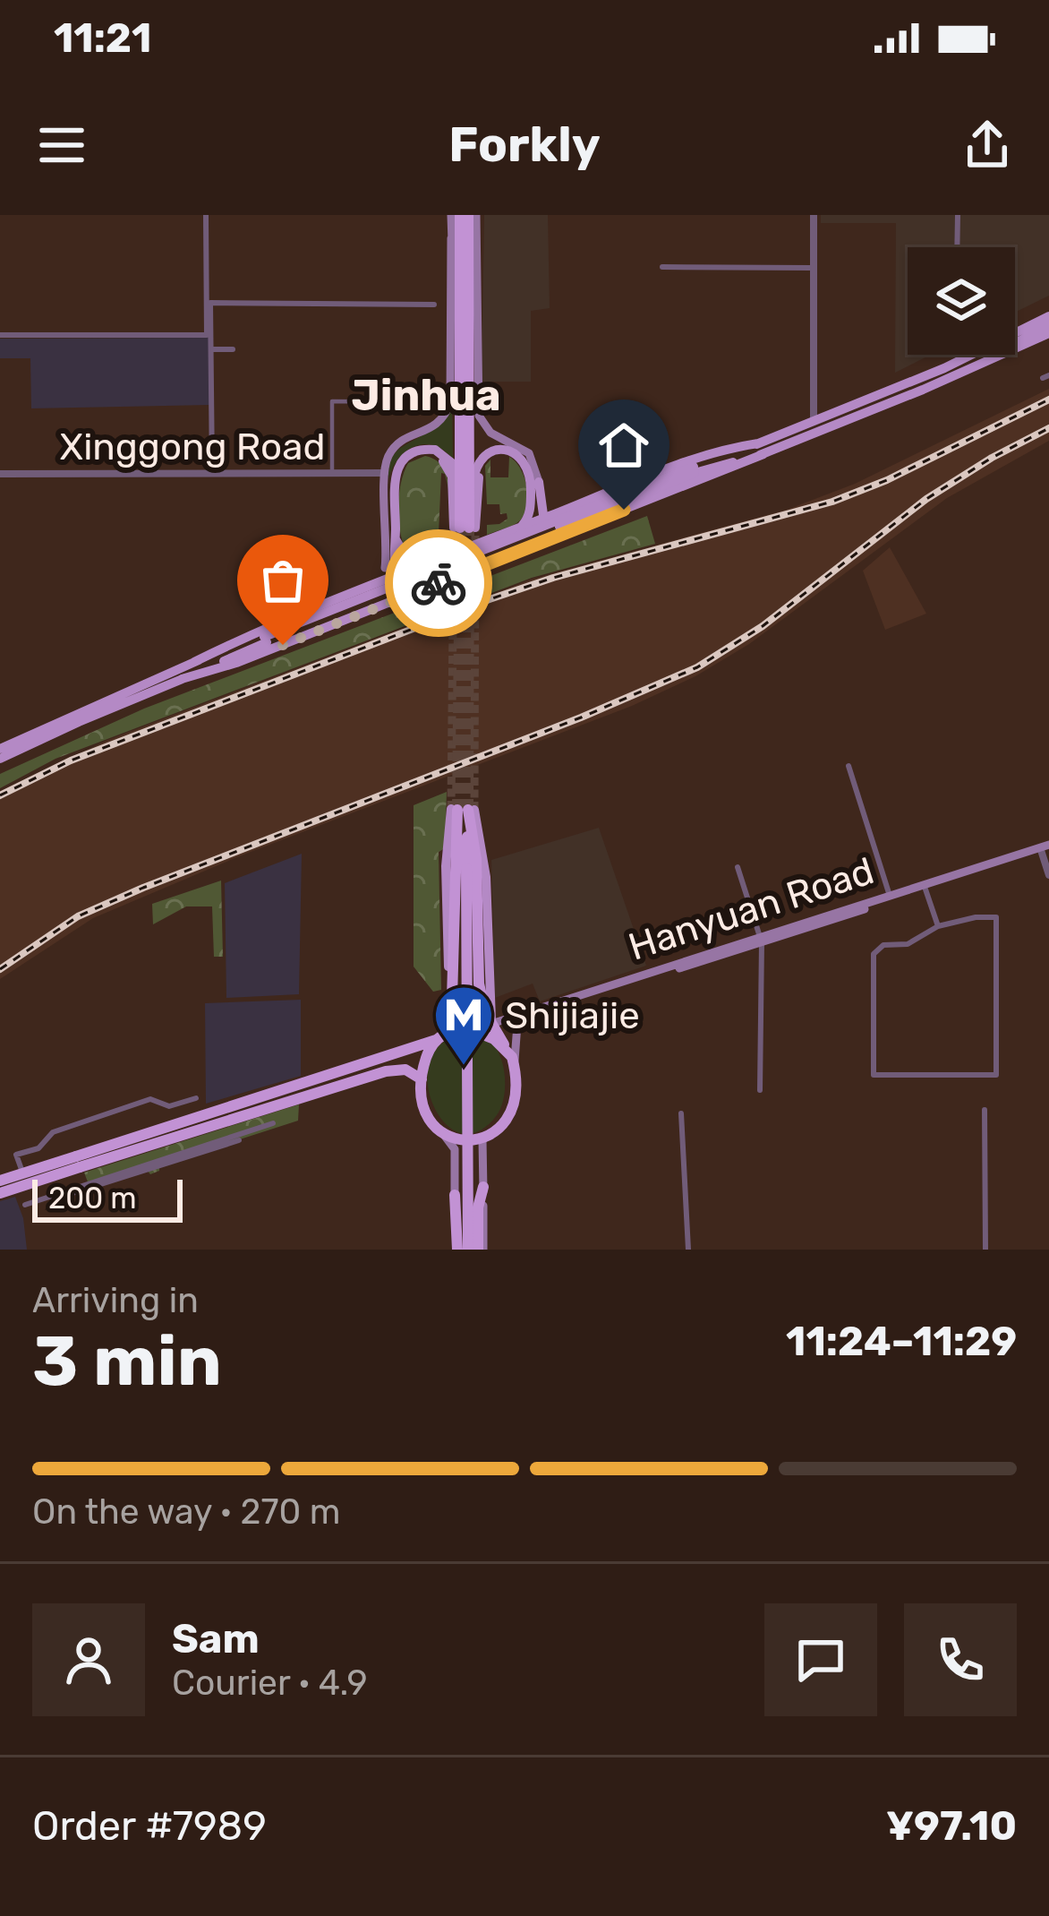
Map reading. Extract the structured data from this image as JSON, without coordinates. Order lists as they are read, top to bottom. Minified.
{"streets":{"main road":["Hanyuan Road"],"street":["Xinggong Road"]},"districts":["Jinhua"],"places":{"metro station":["Shijiajie"]},"scale_bar":"200 m","page":{"status":"11:21","header":"Forkly","scale":"200 m","heading":["3 min","Arriving in","11:24–11:29"],"panel":["Sam","Courier · 4.9","Order #7989","¥97.10"],"bar":"On the way · 270 m"}}
